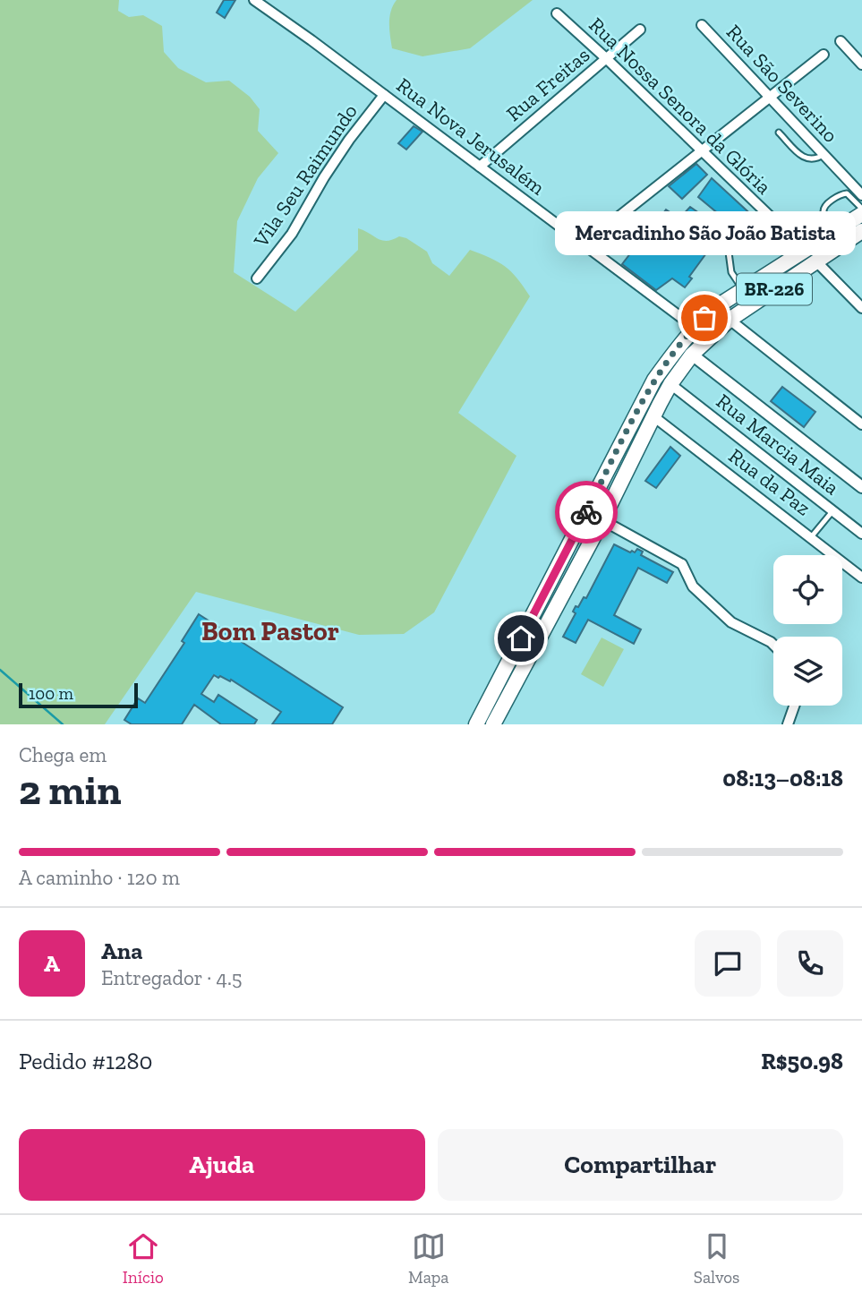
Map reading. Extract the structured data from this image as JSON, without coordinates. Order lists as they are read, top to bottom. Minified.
{"streets":{"main road":["BR-226"],"street":["Rua São Severino","Rua Freitas","Rua Nossa Senora da Glória","Rua Nova Jerusalém","Vila Seu Raimundo","Rua Marcia Maia","Rua da Paz"]},"crossings":[["Rua Freitas","Rua Nossa Senora da Glória"],["Rua Freitas","Rua Nova Jerusalém"],["Rua Nossa Senora da Glória","BR-226"],["Rua Nova Jerusalém","Vila Seu Raimundo"],["Rua Nova Jerusalém","BR-226"],["BR-226","Rua Marcia Maia"],["BR-226","Rua da Paz"]],"districts":["Bom Pastor"],"places":["Mercadinho São João Batista"],"scale_bar":"100 m","page":{"bubble":"Mercadinho São João Batista","scale":"100 m","heading":["2 min","Chega em","08:13–08:18"],"panel":["Ana","Entregador · 4.5","Pedido #1280","R$50.98"],"bar":"A caminho · 120 m","round":"A","buttons":["Ajuda","Compartilhar"],"tabs":["Início","Mapa","Salvos"]}}
